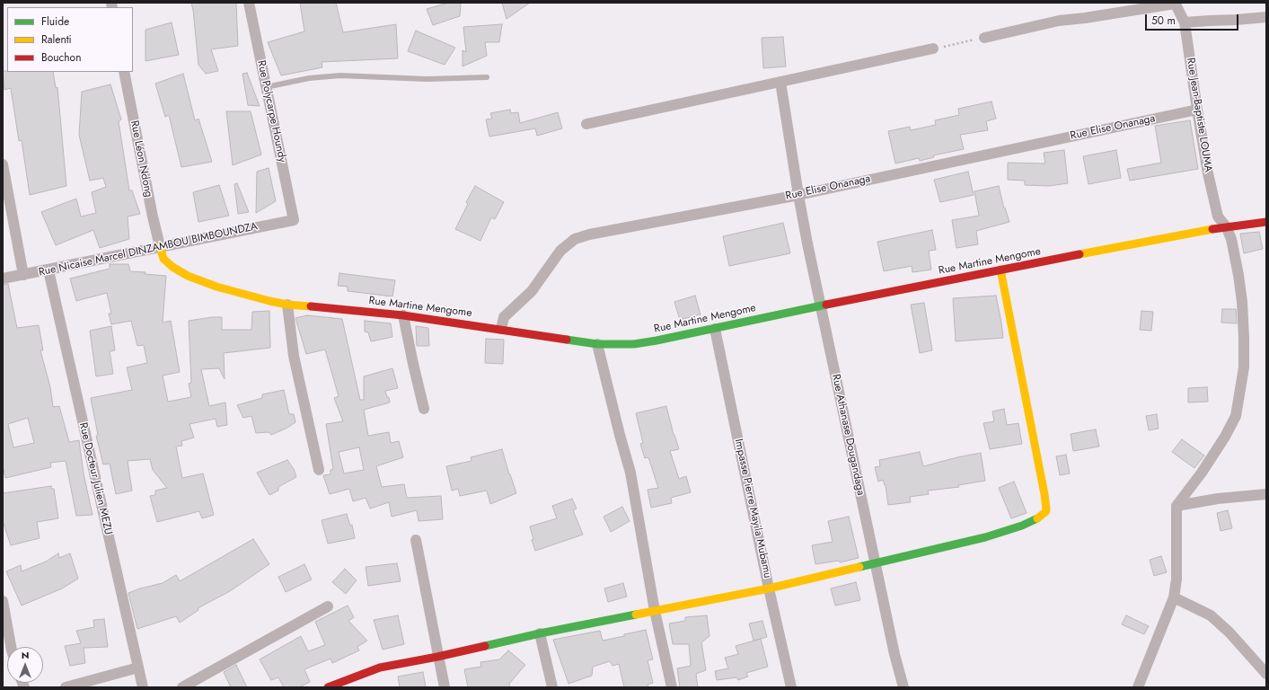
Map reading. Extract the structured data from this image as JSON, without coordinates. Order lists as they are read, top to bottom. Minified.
{"streets":{"street":["Rue Polycarpe Houndy","Rue Jean-Baptiste LOUMA","Rue Elise Onanaga","Rue Léon Ndong","Rue Nicaise Marcel DINZAMBOU BIMBOUNDZA","Rue Martine Mengome","Rue Athanase Dougandaga","Rue Docteur Julien MEZU","Impasse Pierre Mayila Mubamu"]},"crossings":[["Rue Polycarpe Houndy","Rue Nicaise Marcel DINZAMBOU BIMBOUNDZA"],["Rue Jean-Baptiste LOUMA","Rue Elise Onanaga"],["Rue Jean-Baptiste LOUMA","Rue Martine Mengome"],["Rue Elise Onanaga","Rue Martine Mengome"],["Rue Elise Onanaga","Rue Athanase Dougandaga"],["Rue Léon Ndong","Rue Nicaise Marcel DINZAMBOU BIMBOUNDZA"],["Rue Léon Ndong","Rue Martine Mengome"],["Rue Nicaise Marcel DINZAMBOU BIMBOUNDZA","Rue Martine Mengome"],["Rue Nicaise Marcel DINZAMBOU BIMBOUNDZA","Rue Docteur Julien MEZU"],["Rue Martine Mengome","Rue Athanase Dougandaga"],["Rue Martine Mengome","Impasse Pierre Mayila Mubamu"]],"legend":["Fluide","Ralenti","Bouchon"],"scale_bar":"50 m","north":"top"}
